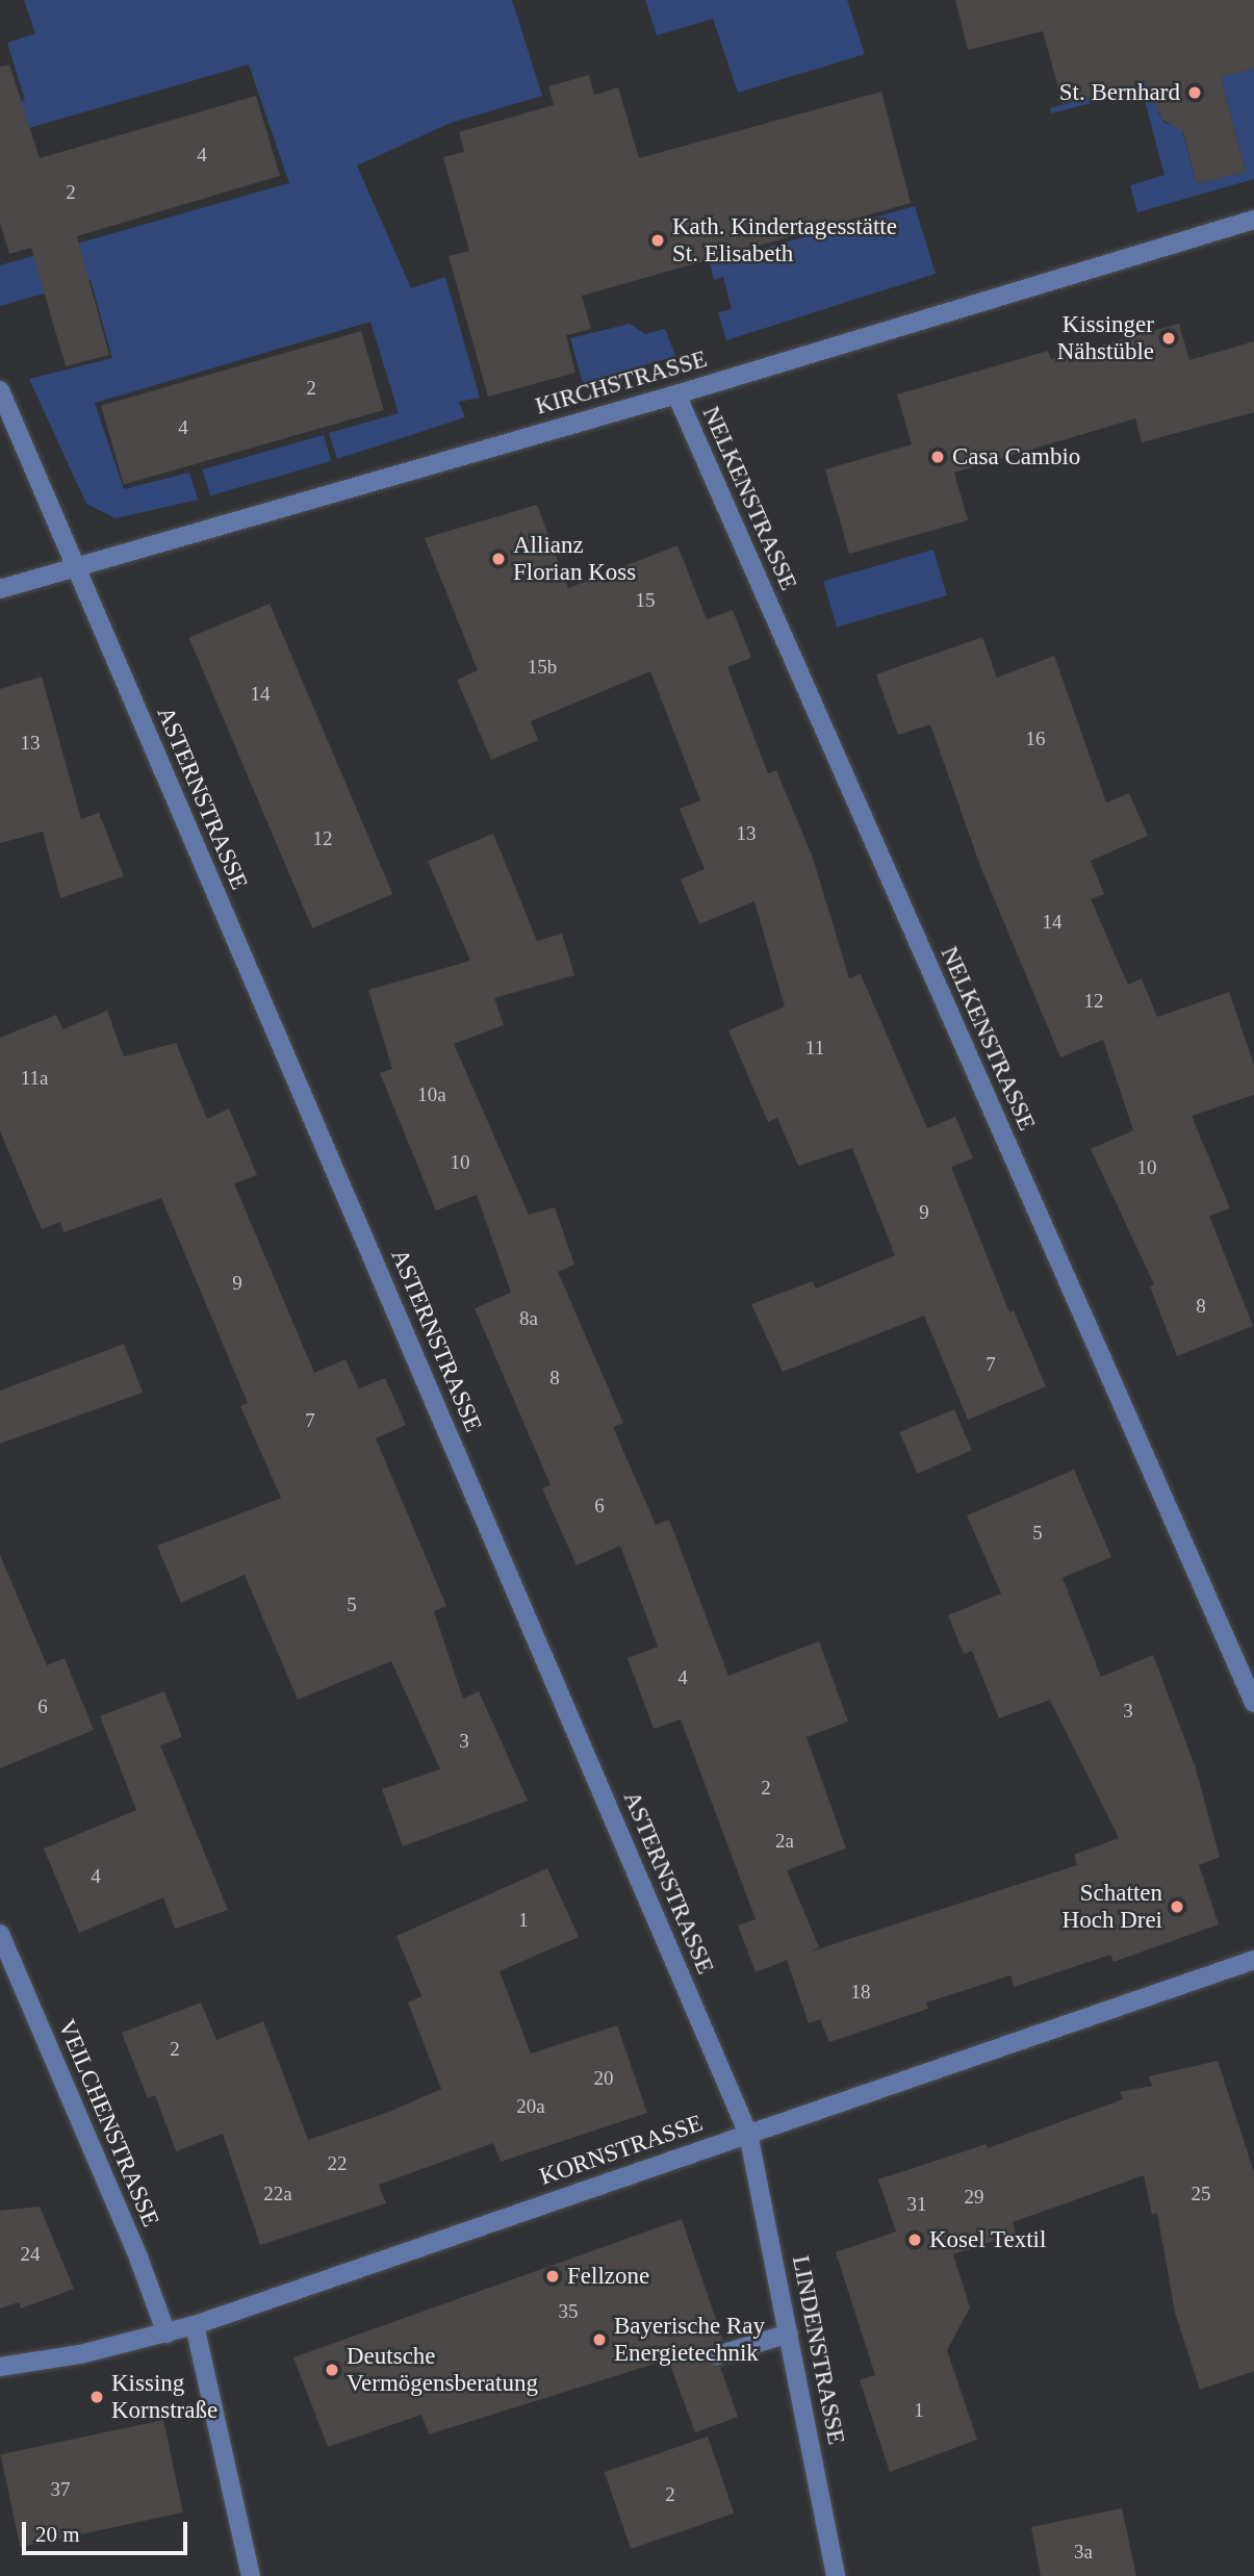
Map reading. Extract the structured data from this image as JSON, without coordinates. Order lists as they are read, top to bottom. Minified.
{"streets":{"street":["KIRCHSTRASSE","NELKENSTRASSE","ASTERNSTRASSE","VEILCHENSTRASSE","KORNSTRASSE","LINDENSTRASSE"]},"crossings":[["KIRCHSTRASSE","NELKENSTRASSE"],["KIRCHSTRASSE","ASTERNSTRASSE"],["ASTERNSTRASSE","KORNSTRASSE"],["ASTERNSTRASSE","LINDENSTRASSE"],["VEILCHENSTRASSE","KORNSTRASSE"],["KORNSTRASSE","LINDENSTRASSE"]],"places":["St. Bernhard","Kath. Kindertagesstätte St. Elisabeth","Kissinger Nähstüble","Casa Cambio","Allianz Florian Koss","Schatten Hoch Drei","Kosel Textil","Fellzone","Bayerische Ray Energietechnik","Deutsche Vermögensberatung","Kissing Kornstraße"],"house_numbers":["4","2","2","4","15","15b","14","16","13","13","12","14","12","11","11a","10a","10","10","9","9","8","8a","7","8","7","6","5","5","4","6","3","3","2","2a","4","1","18","2","20","20a","22","22a","25","29","31","24","35","1","37","2","3a"],"scale_bar":"20 m"}
